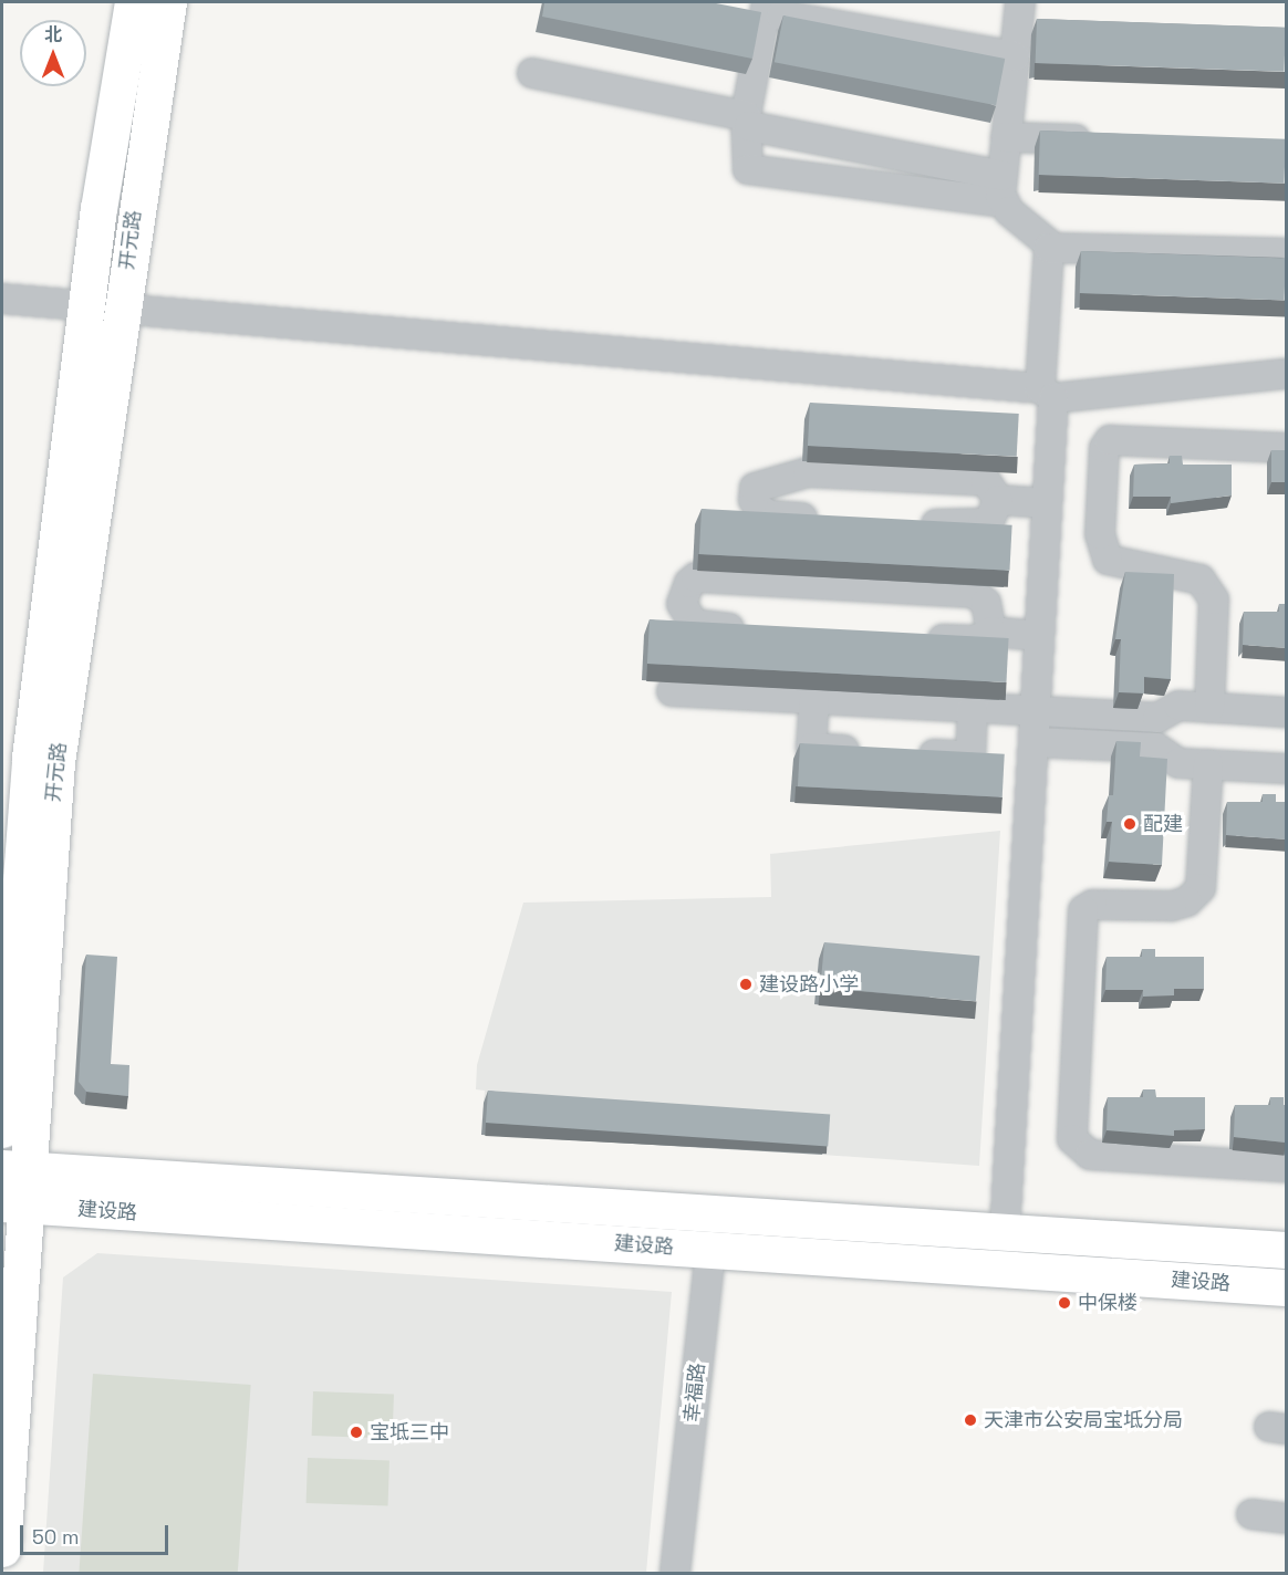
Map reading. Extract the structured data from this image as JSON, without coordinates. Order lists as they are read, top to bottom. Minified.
{"streets":{"main road":["开元路","建设路"],"street":["幸福路"]},"crossings":[["开元路","建设路"],["建设路","幸福路"]],"places":["配建","建设路小学","中保楼","天津市公安局宝坻分局","宝坻三中"],"scale_bar":"50 m","north":"top"}
